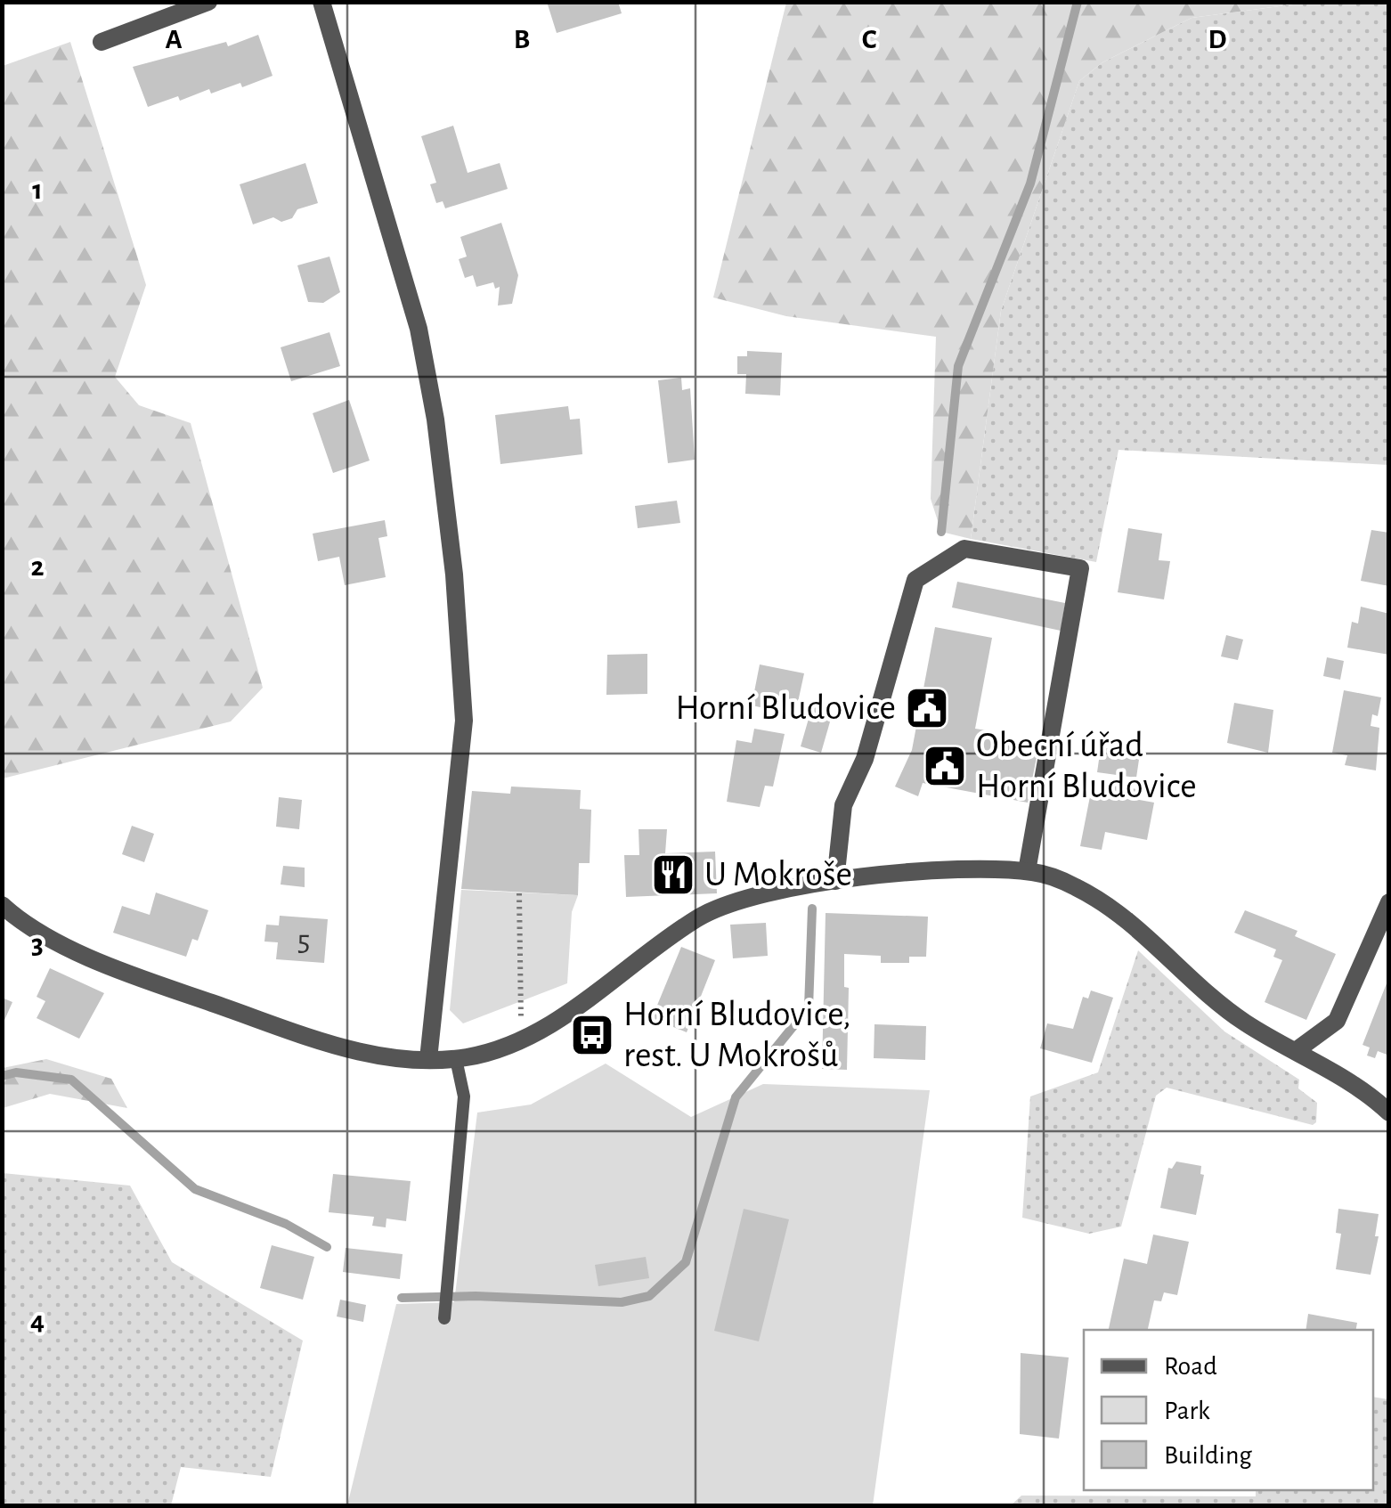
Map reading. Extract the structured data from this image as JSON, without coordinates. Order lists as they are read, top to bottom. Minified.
{"places":{"public building":["Horní Bludovice","Obecní úřad Horní Bludovice"],"restaurant":["U Mokroše"],"bus stop":["Horní Bludovice, rest. U Mokrošů"]},"house_numbers":["5"],"legend":["Road","Park","Building"],"grid":{"columns":["A","B","C","D"],"rows":["1","2","3","4"]}}
